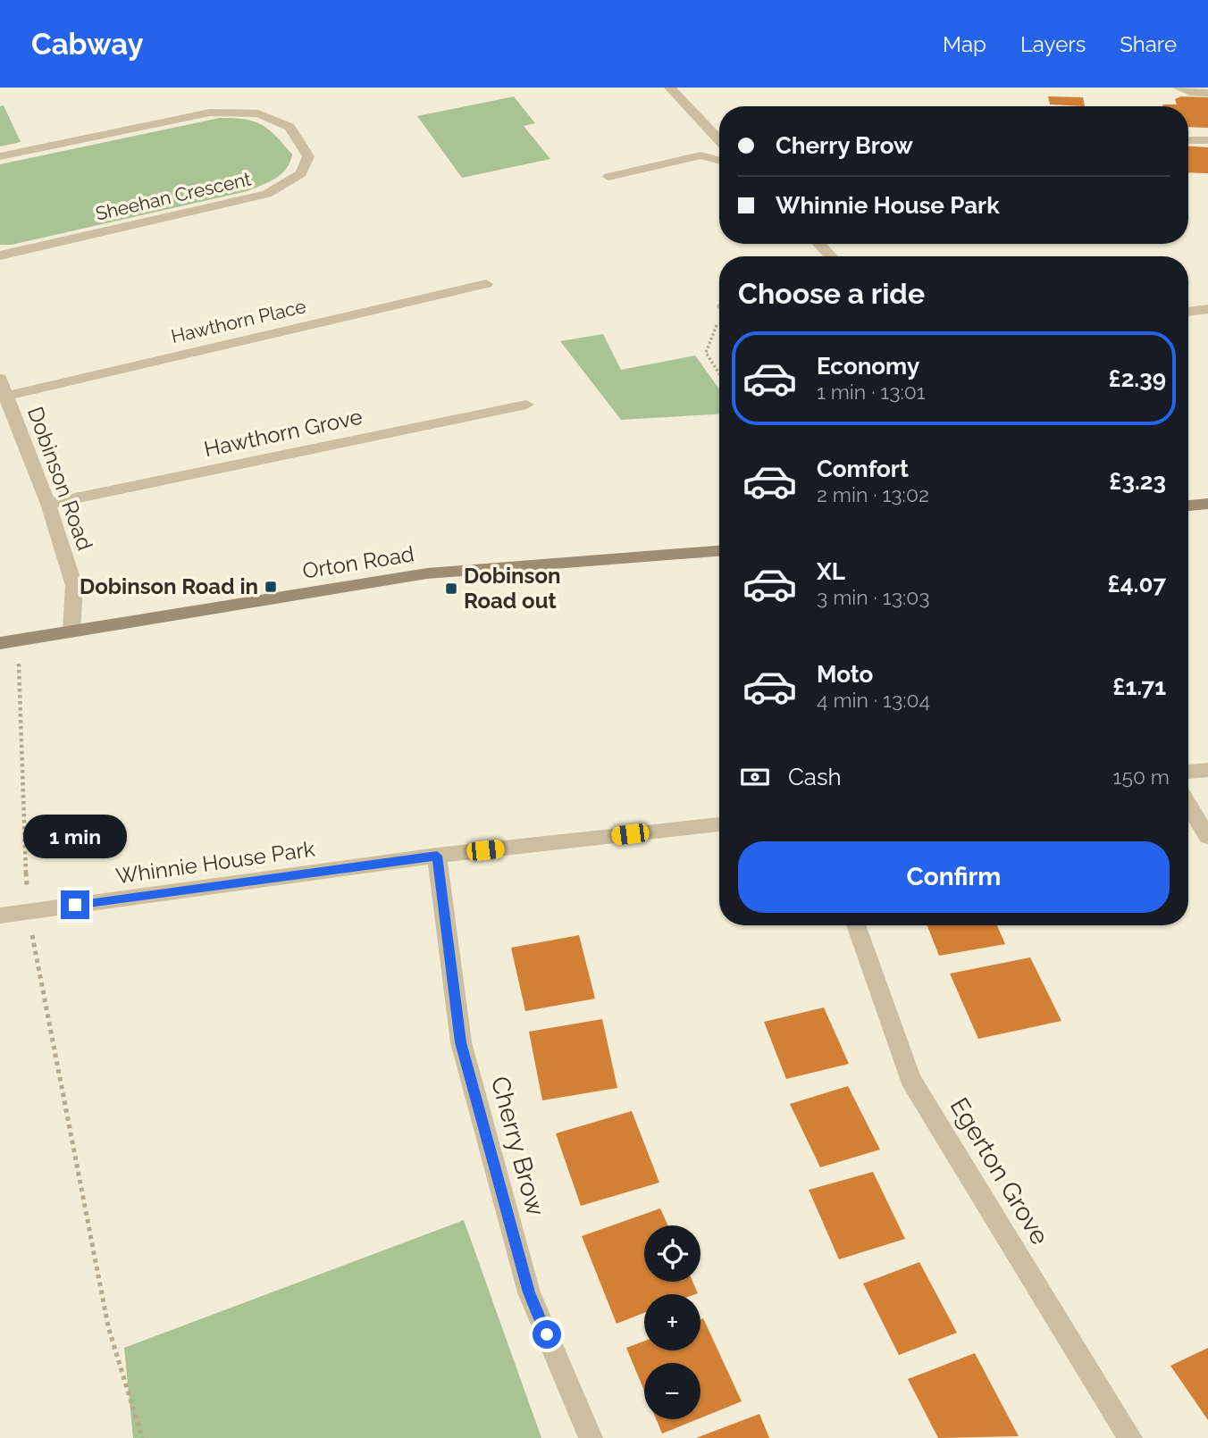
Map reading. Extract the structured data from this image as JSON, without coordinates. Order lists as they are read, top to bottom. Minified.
{"streets":{"street":["Sheehan Crescent","Hawthorn Place","Hawthorn Grove","Dobinson Road","Orton Road","Whinnie House Park","Cherry Brow","Egerton Grove"]},"crossings":[["Hawthorn Place","Dobinson Road"],["Hawthorn Grove","Dobinson Road"],["Dobinson Road","Orton Road"],["Whinnie House Park","Cherry Brow"]],"places":{"transit":["Dobinson Road in","Dobinson Road out"]},"page":{"header":"Cabway","nav":["Map","Layers","Share"],"banner":["Cherry Brow","Whinnie House Park"],"heading":"Choose a ride","list":[{"name":"Economy","note":"1 min · 13:01","value":"£2.39"},{"name":"Comfort","note":"2 min · 13:02","value":"£3.23"},{"name":"XL","note":"3 min · 13:03","value":"£4.07"},{"name":"Moto","note":"4 min · 13:04","value":"£1.71"}],"pay":["Cash","150 m"],"bubble":"1 min","buttons":"Confirm","map_buttons":["+","−"]}}
